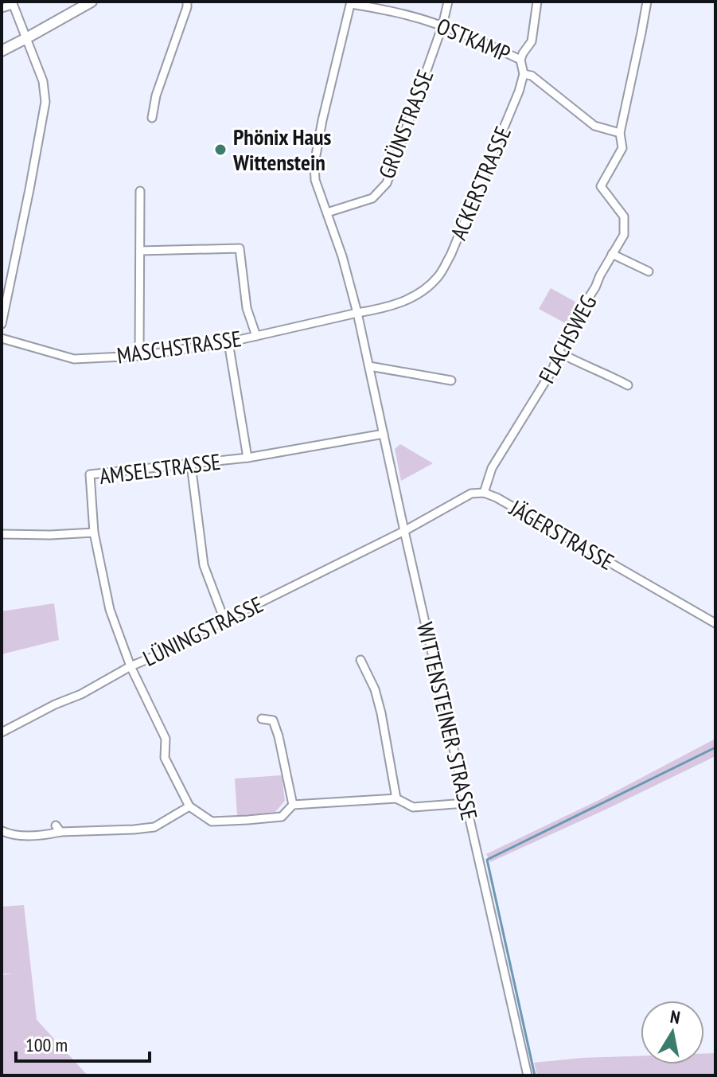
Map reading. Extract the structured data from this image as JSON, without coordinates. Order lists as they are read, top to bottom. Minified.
{"streets":{"street":["OSTKAMP","GRÜNSTRASSE","ACKERSTRASSE","FLACHSWEG","MASCHSTRASSE","AMSELSTRASSE","JÄGERSTRASSE","LÜNINGSTRASSE","WITTENSTEINER STRASSE"]},"crossings":[["OSTKAMP","GRÜNSTRASSE"],["OSTKAMP","ACKERSTRASSE"],["OSTKAMP","FLACHSWEG"],["OSTKAMP","WITTENSTEINER STRASSE"],["GRÜNSTRASSE","WITTENSTEINER STRASSE"],["ACKERSTRASSE","MASCHSTRASSE"],["ACKERSTRASSE","WITTENSTEINER STRASSE"],["FLACHSWEG","JÄGERSTRASSE"],["MASCHSTRASSE","WITTENSTEINER STRASSE"],["AMSELSTRASSE","LÜNINGSTRASSE"],["AMSELSTRASSE","WITTENSTEINER STRASSE"],["JÄGERSTRASSE","LÜNINGSTRASSE"],["JÄGERSTRASSE","WITTENSTEINER STRASSE"],["LÜNINGSTRASSE","WITTENSTEINER STRASSE"]],"places":["Phönix Haus Wittenstein"],"scale_bar":"100 m","north":"top"}
